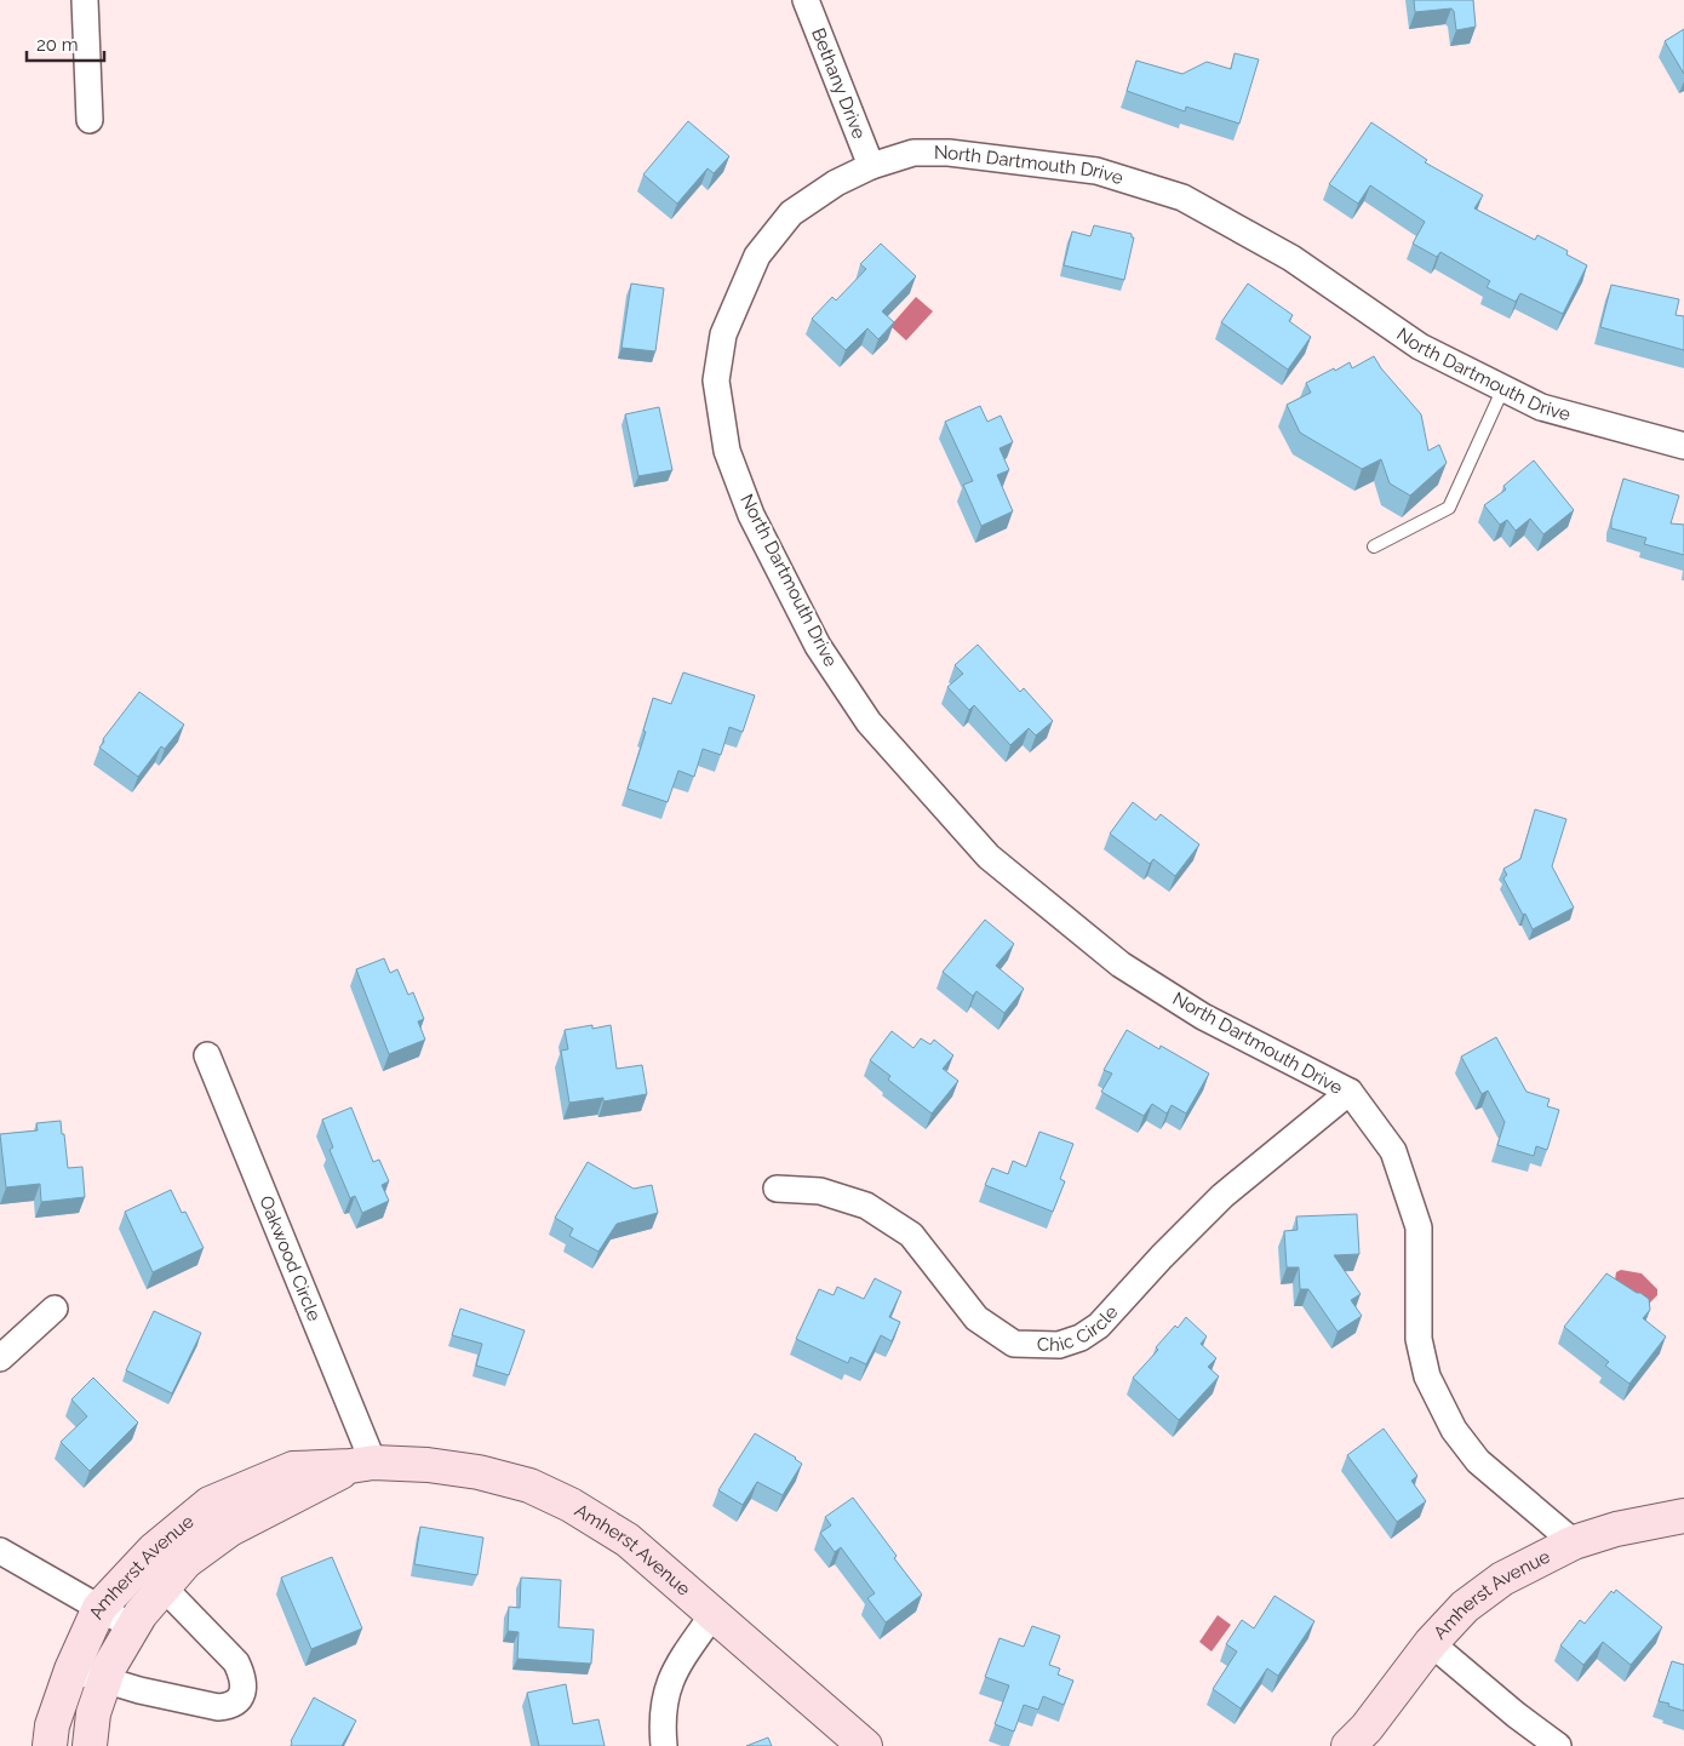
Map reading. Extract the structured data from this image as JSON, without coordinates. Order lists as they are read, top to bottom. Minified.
{"streets":{"street":["Bethany Drive","North Dartmouth Drive","Oakwood Circle","Chic Circle","Amherst Avenue"]},"crossings":[["Bethany Drive","North Dartmouth Drive"],["North Dartmouth Drive","Chic Circle"],["North Dartmouth Drive","Amherst Avenue"],["Oakwood Circle","Amherst Avenue"]],"scale_bar":"20 m"}
